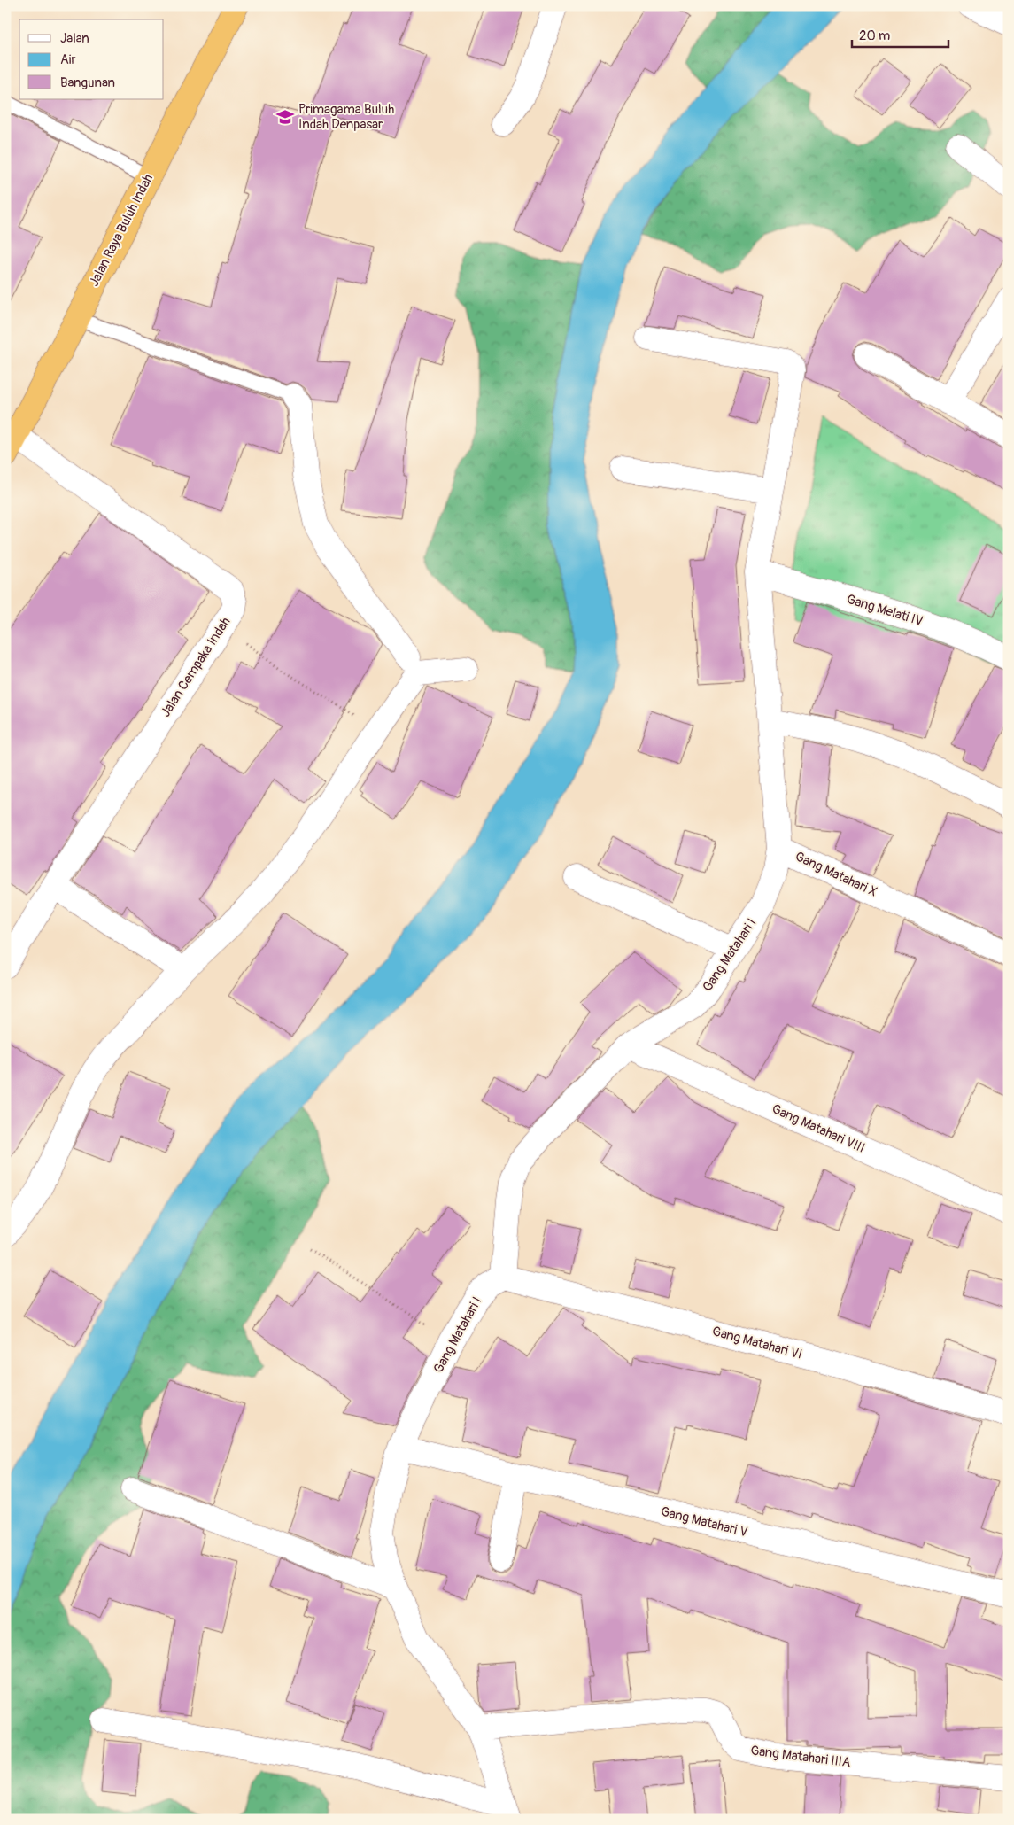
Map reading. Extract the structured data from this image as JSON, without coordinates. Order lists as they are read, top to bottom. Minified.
{"streets":{"highway":["Jalan Raya Buluh Indah"],"street":["Gang Melati IV","Jalan Cempaka Indah","Gang Matahari X","Gang Matahari I","Gang Matahari VIII","Gang Matahari VI","Gang Matahari V","Gang Matahari IIIA"]},"crossings":[["Jalan Raya Buluh Indah","Jalan Cempaka Indah"],["Gang Melati IV","Gang Matahari X"],["Gang Matahari X","Gang Matahari I"],["Gang Matahari I","Gang Matahari VIII"],["Gang Matahari I","Gang Matahari VI"],["Gang Matahari I","Gang Matahari V"],["Gang Matahari I","Gang Matahari IIIA"]],"places":{"school or university":["Primagama Buluh Indah Denpasar"]},"legend":["Jalan","Air","Bangunan"],"scale_bar":"20 m"}
